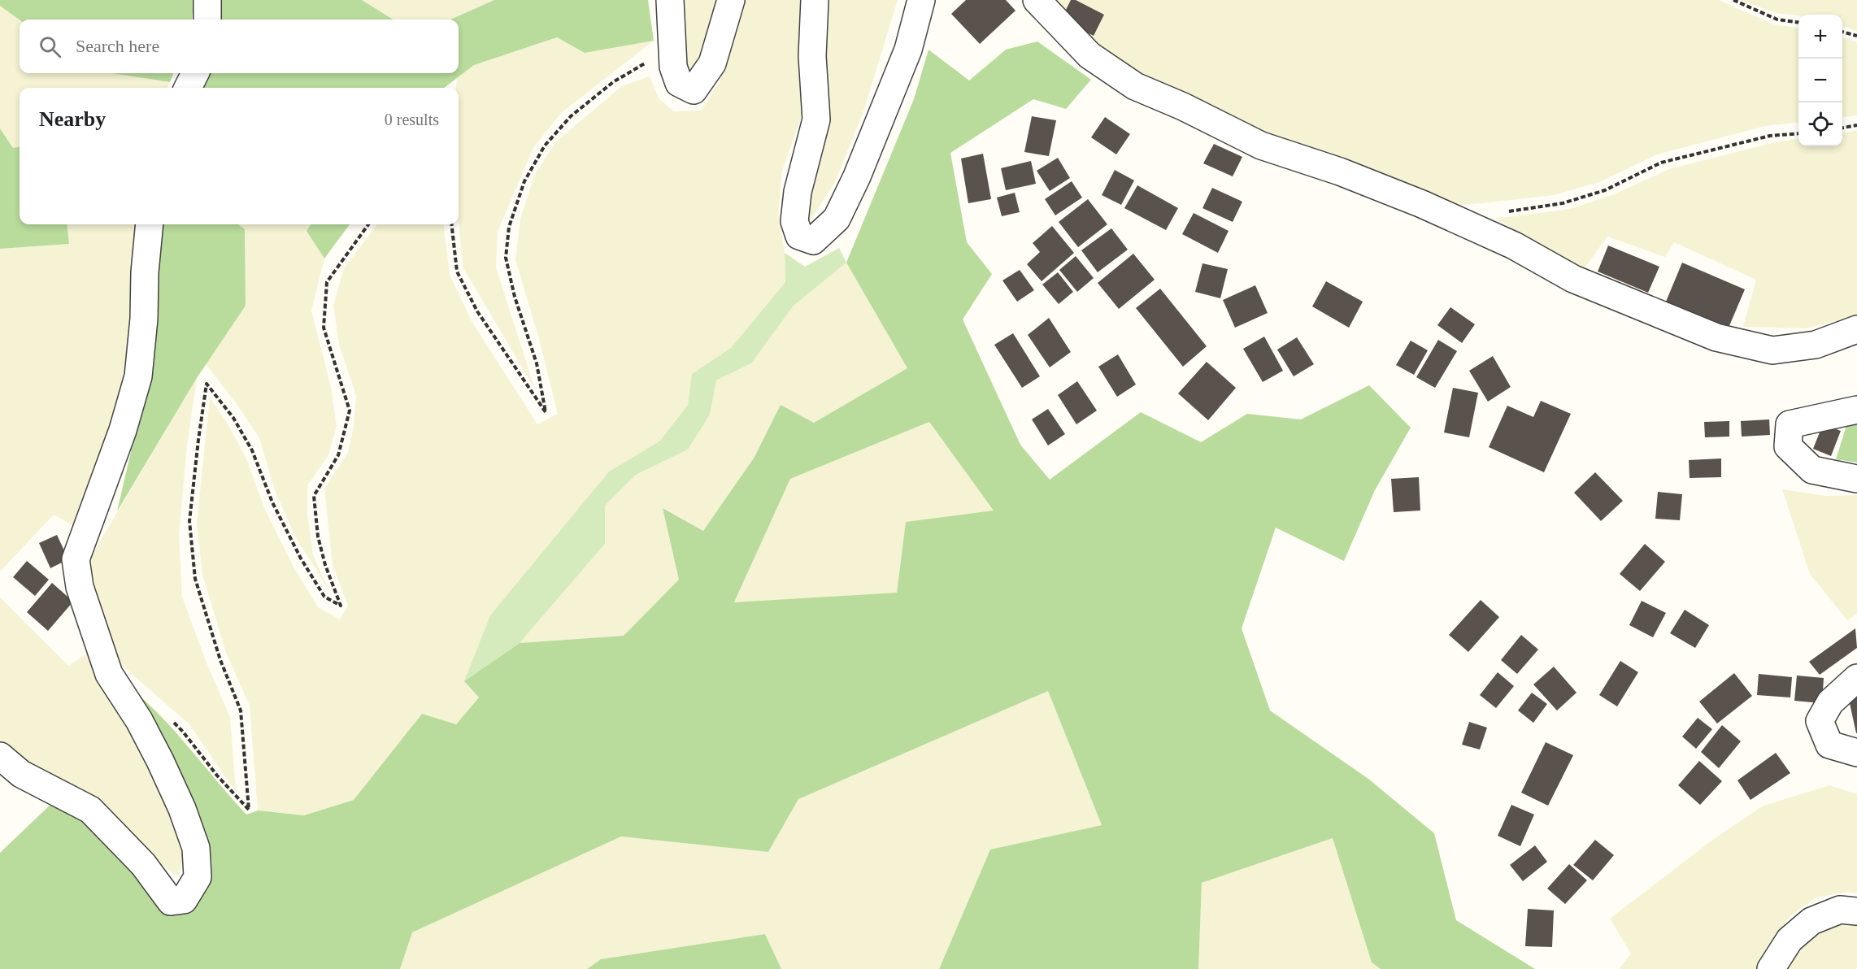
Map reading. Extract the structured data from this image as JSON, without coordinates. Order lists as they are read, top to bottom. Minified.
{"page":{"map_buttons":["+","−"],"search":"Search here","heading":["Nearby","0 results"]}}
